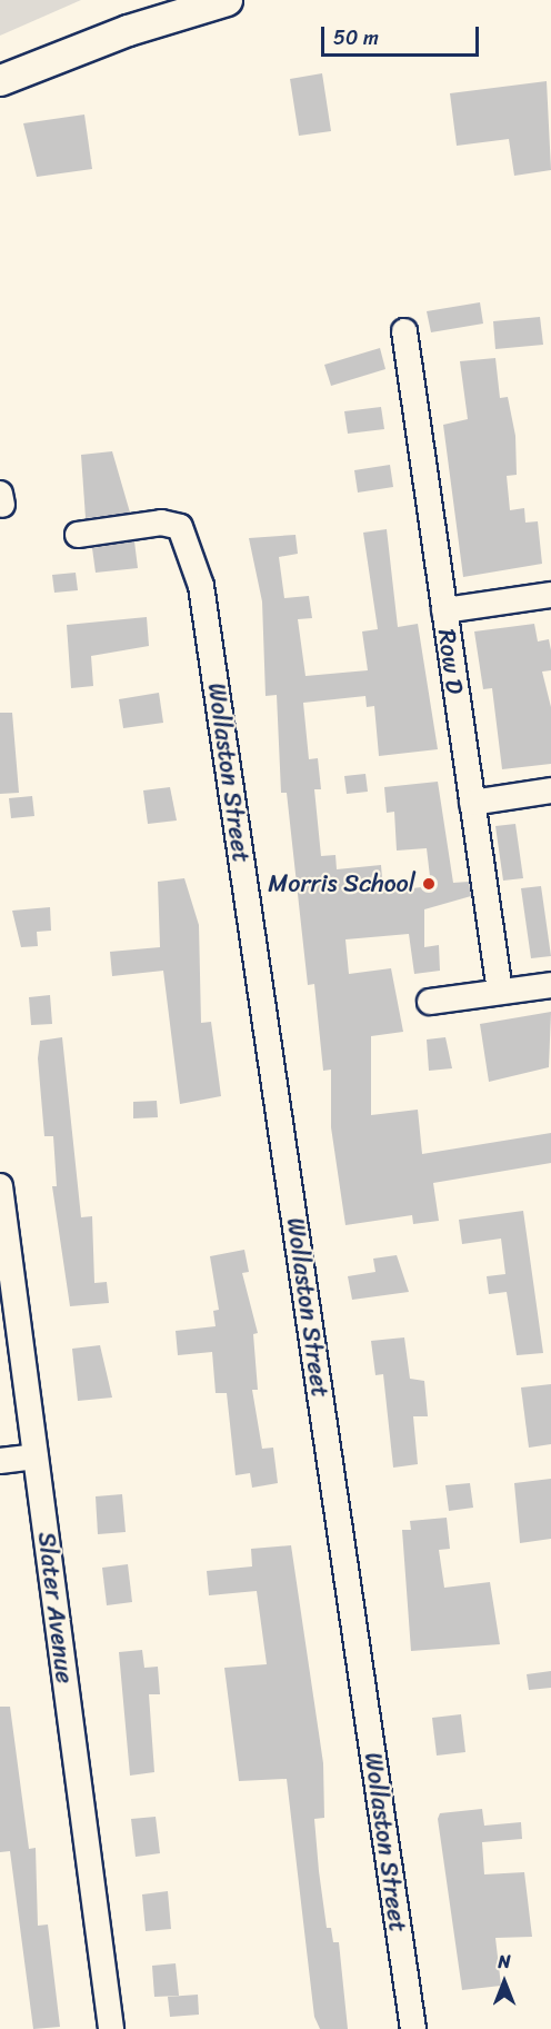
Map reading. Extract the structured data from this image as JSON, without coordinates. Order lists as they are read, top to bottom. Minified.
{"streets":{"street":["Row D","Wollaston Street","Slater Avenue"]},"places":["Morris School"],"scale_bar":"50 m","north":"top"}
